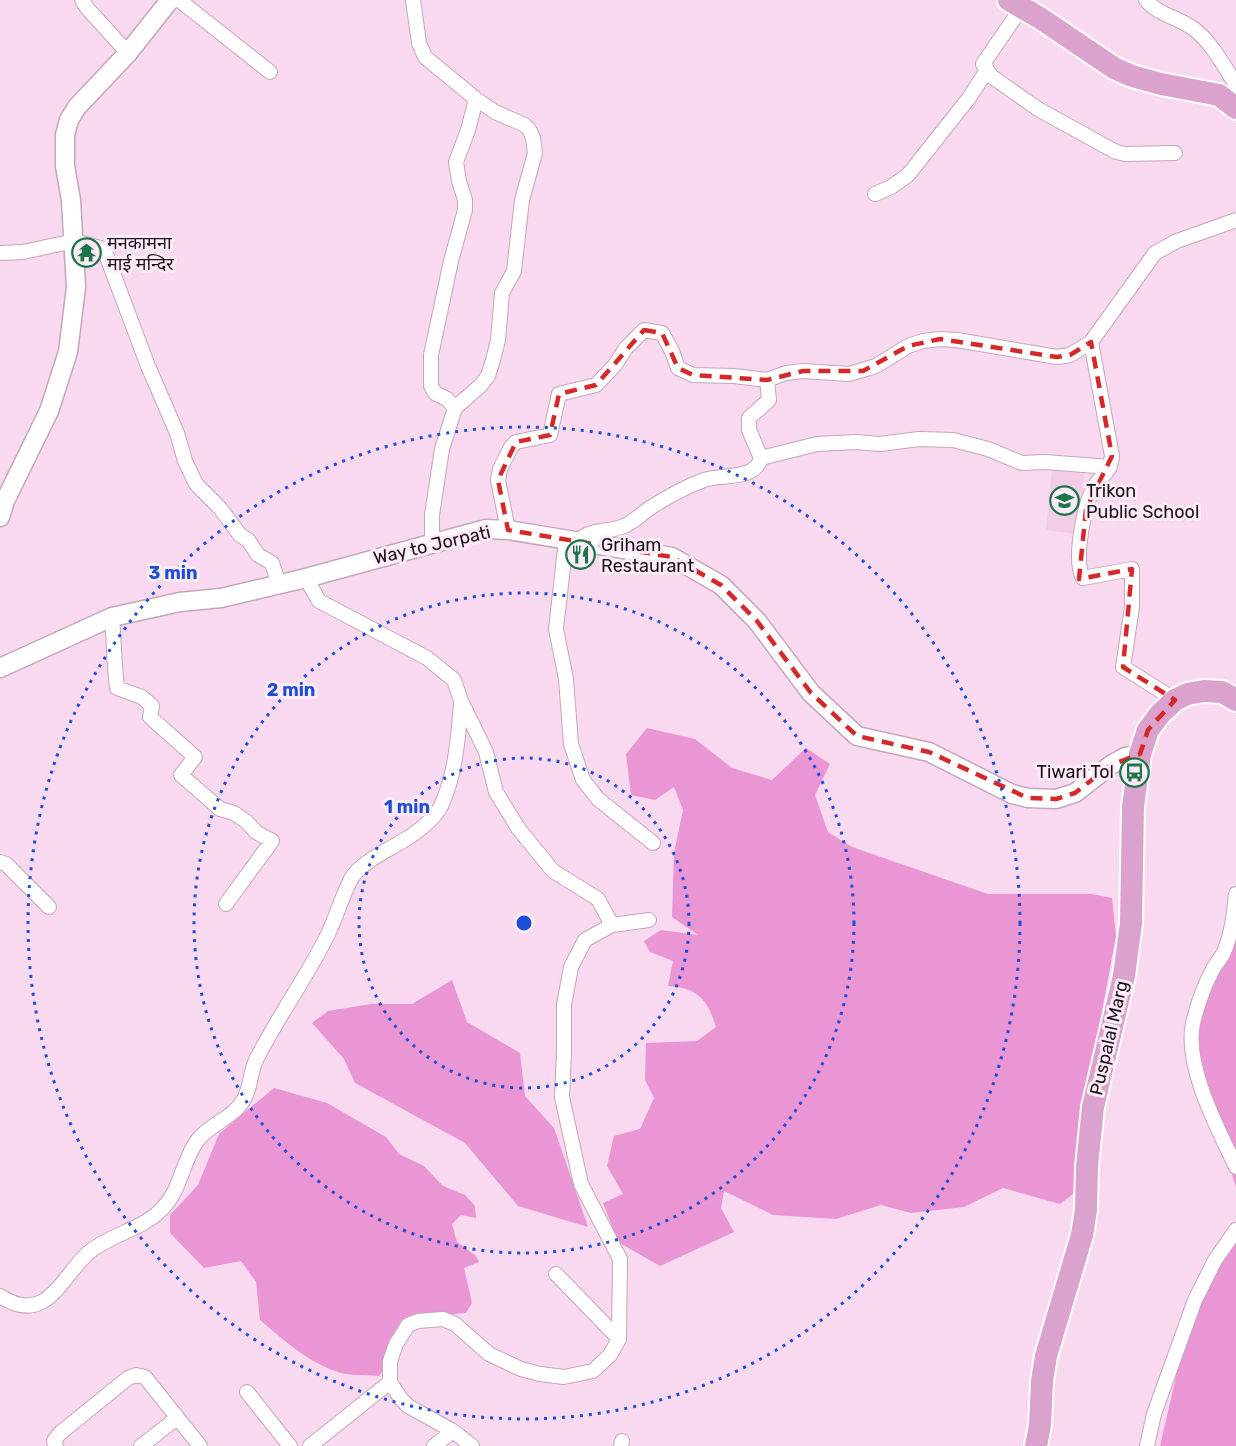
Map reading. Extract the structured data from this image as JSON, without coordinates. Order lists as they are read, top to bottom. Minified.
{"streets":{"main road":["Puspalal Marg"],"street":["Way to Jorpati"]},"crossings":[["Way to Jorpati","Puspalal Marg"]],"places":{"temple":["मनकामना माई मन्दिर"],"school or university":["Trikon Public School"],"restaurant":["Griham Restaurant"],"bus stop":["Tiwari Tol"]},"rings":["3 min","2 min","1 min"]}
